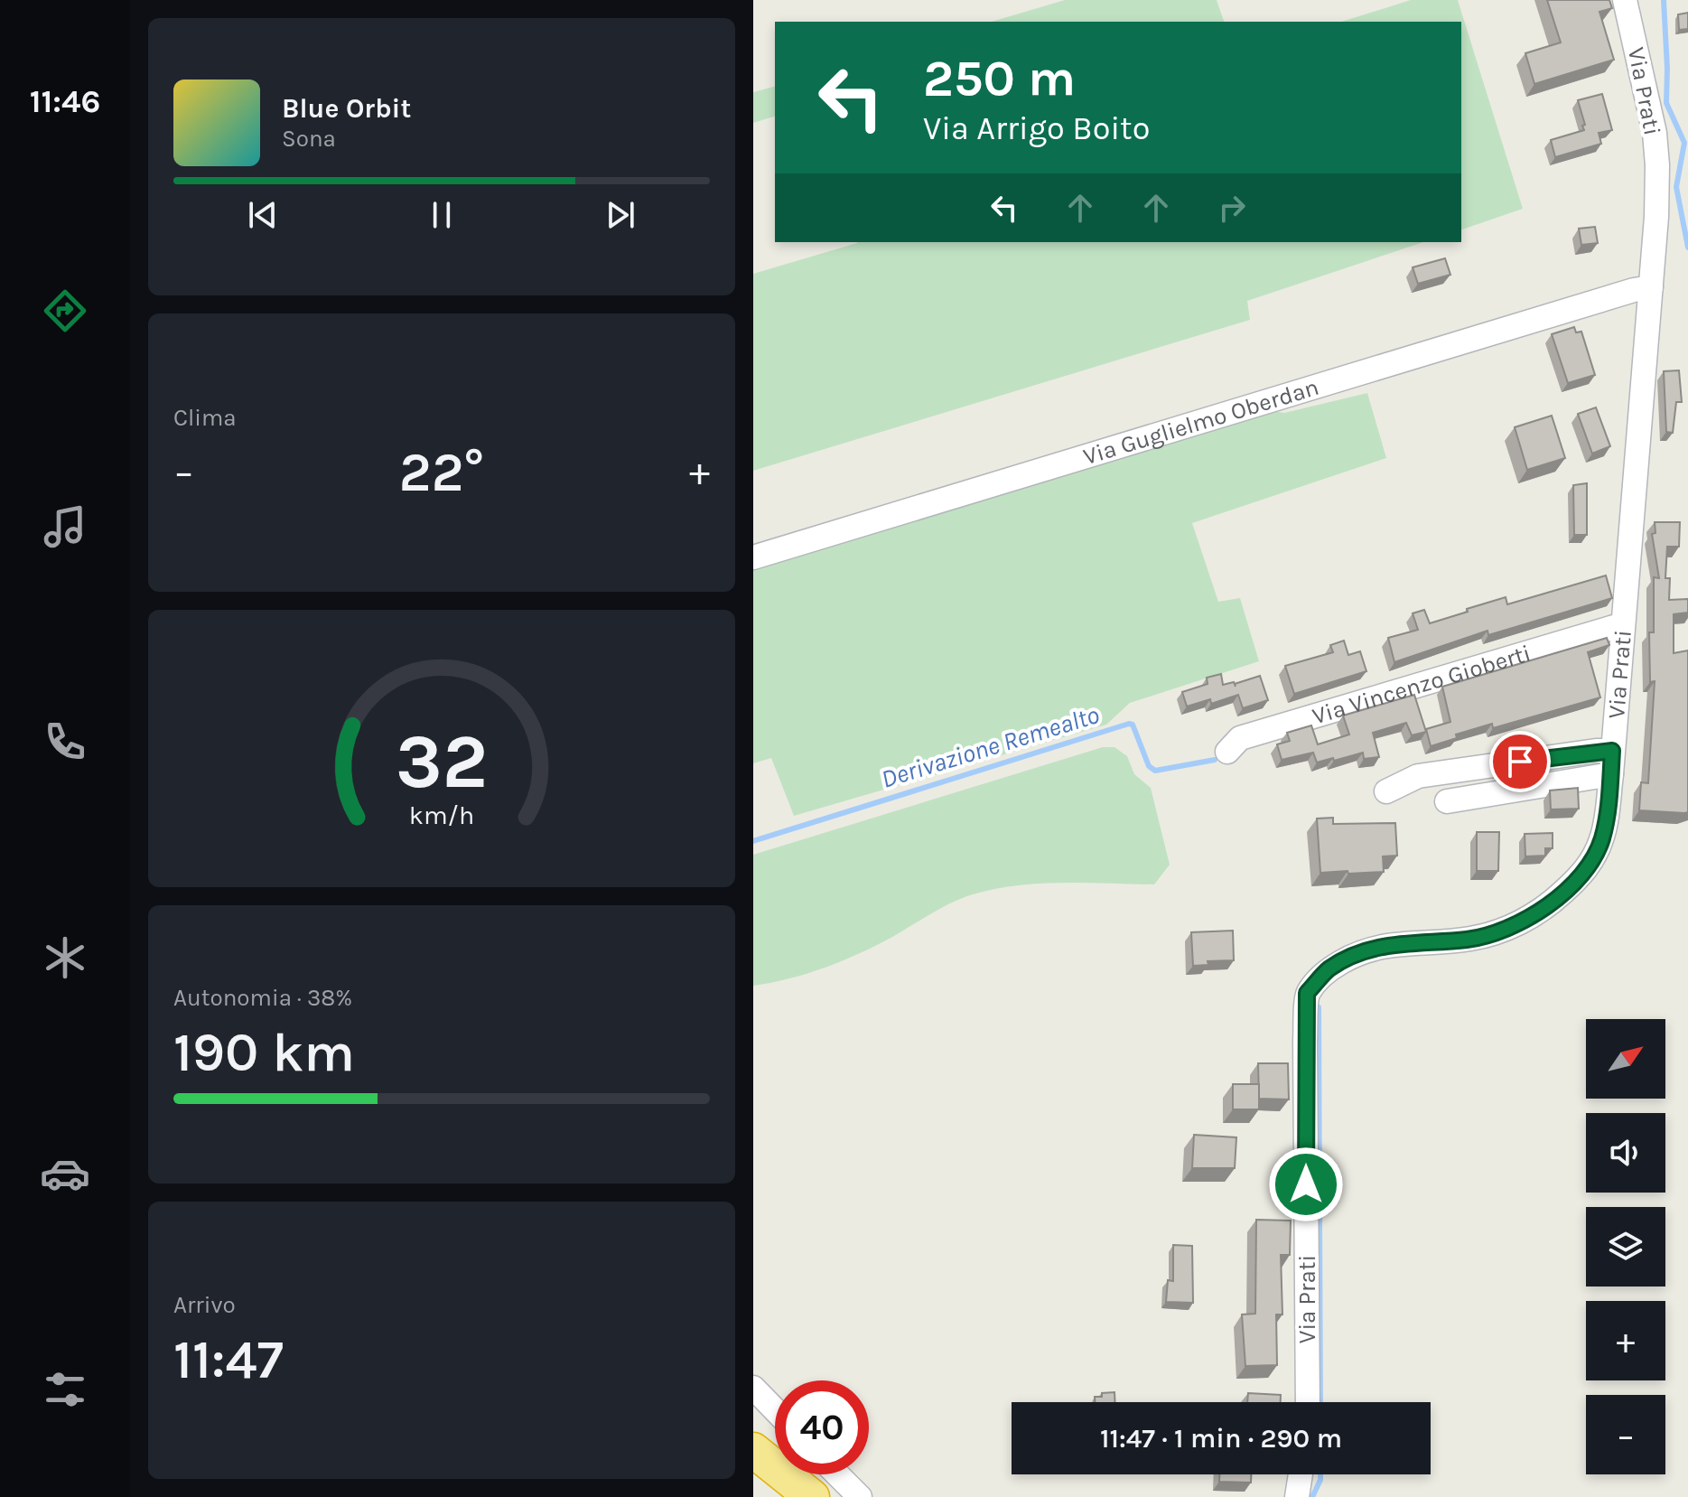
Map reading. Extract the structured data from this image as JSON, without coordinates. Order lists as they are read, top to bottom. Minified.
{"streets":{"street":["Via Prati","Via Guglielmo Oberdan","Via Vincenzo Gioberti"]},"crossings":[["Via Prati","Via Guglielmo Oberdan"],["Via Prati","Via Vincenzo Gioberti"]],"water":["Derivazione Remealto"],"north":"top right","page":{"tabs":"11:46","turn":["250 m","Via Arrigo Boito"],"song":["Blue Orbit","Sona"],"tile":["Clima",["Autonomia · 38%","190 km"],["Arrivo","11:47"]],"heat":["−","22°","+"],"map_buttons":["+","−"],"limit":"40","trip":"11:47 · 1 min · 290 m","gauge":["32","km/h"]}}
